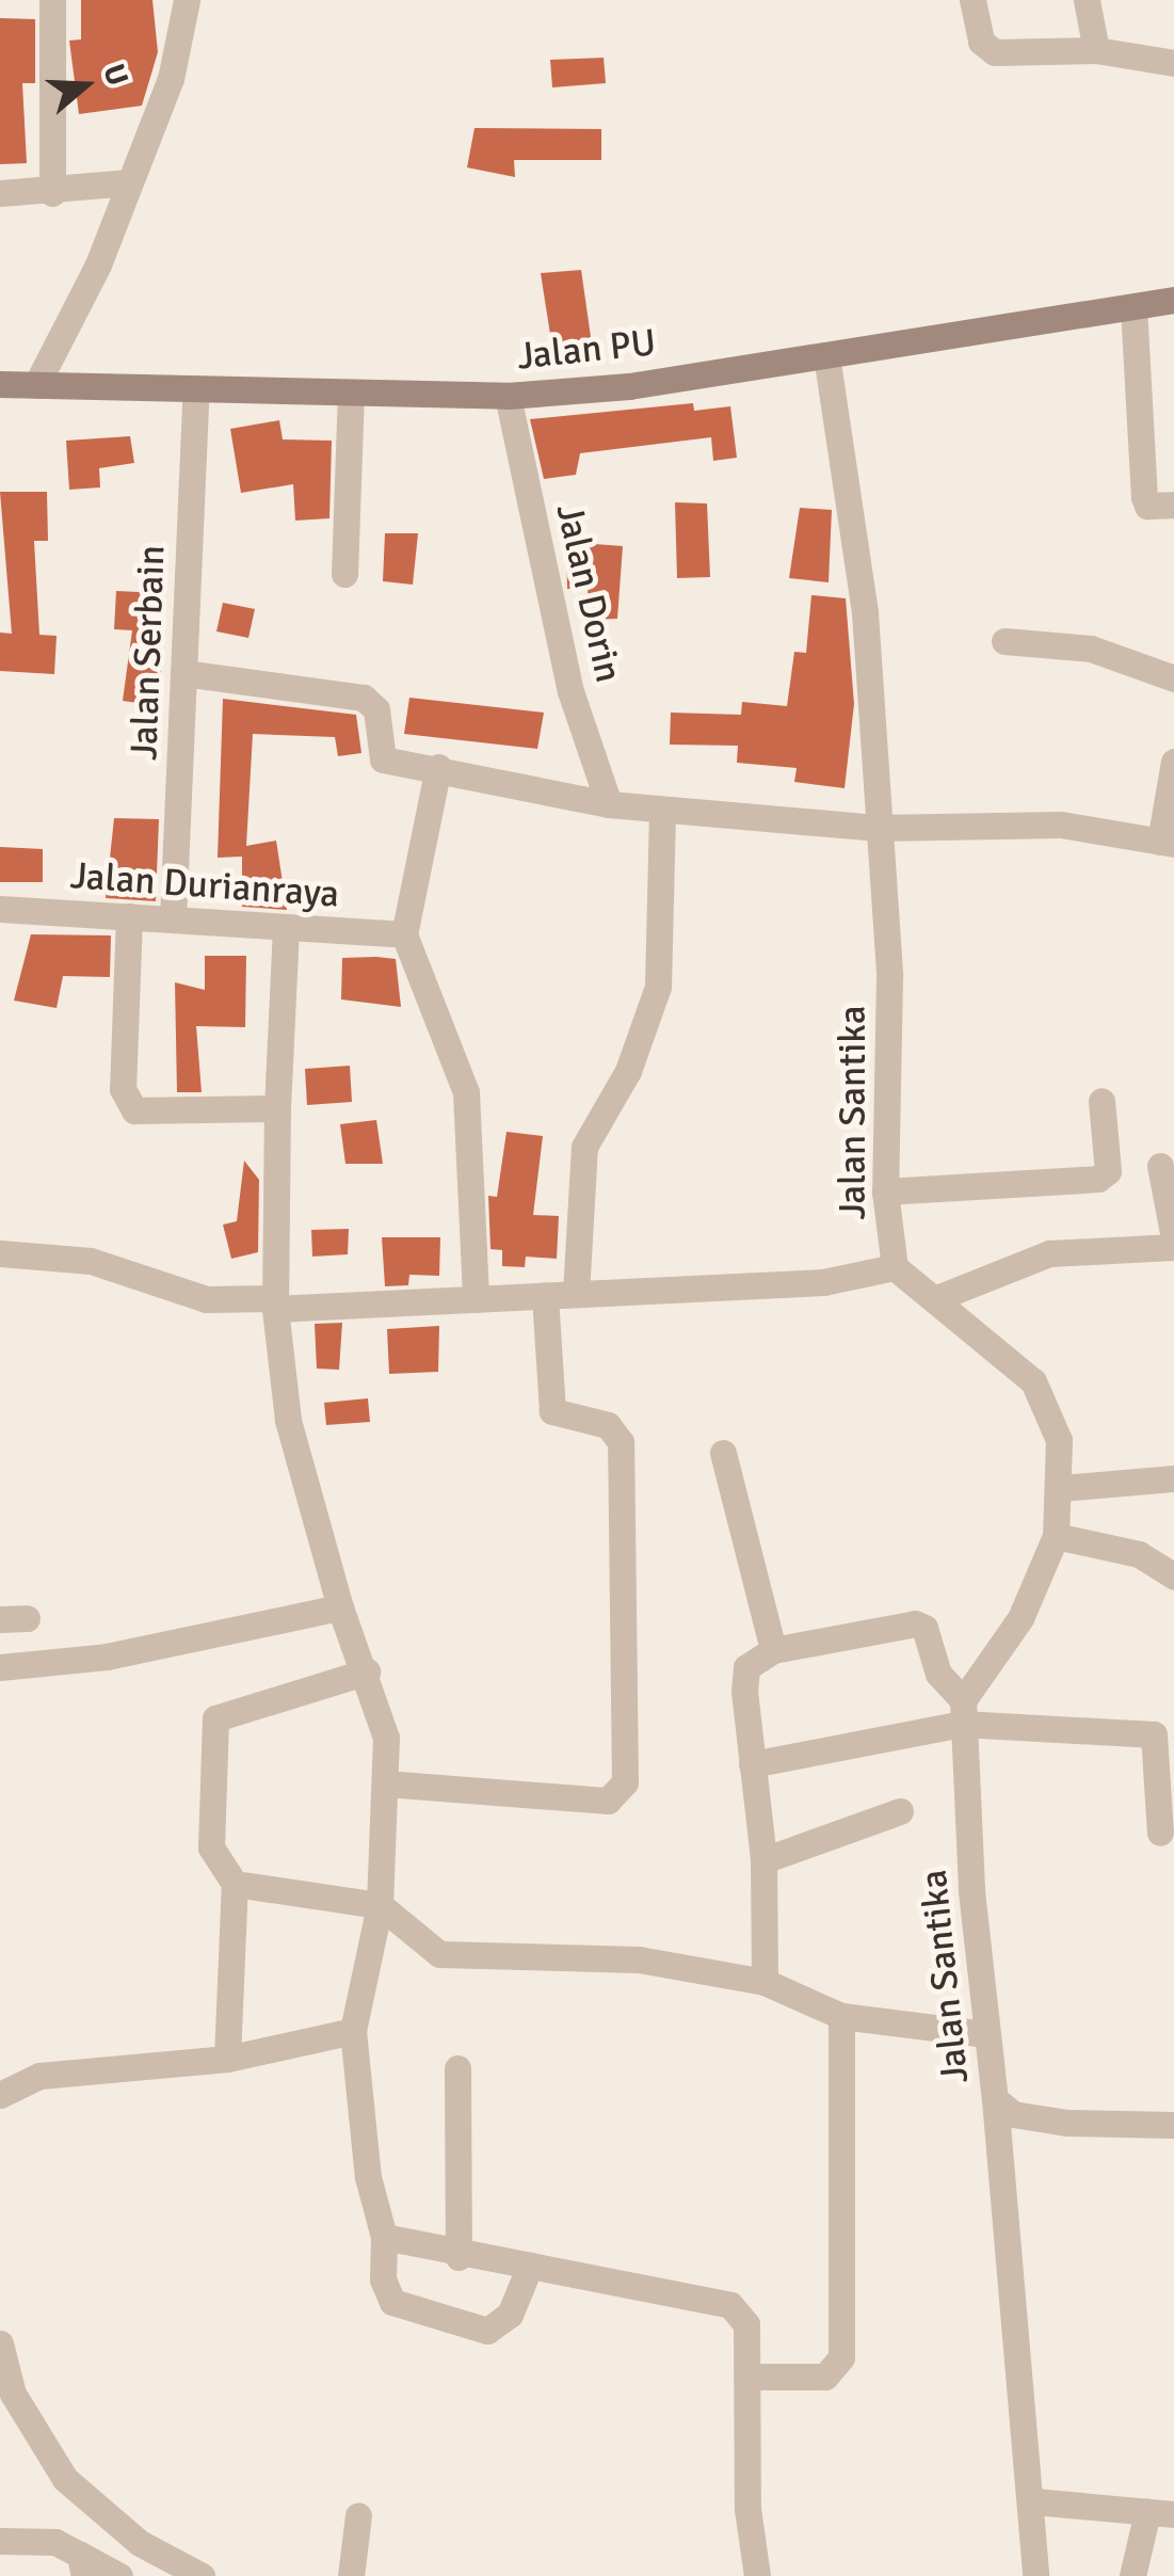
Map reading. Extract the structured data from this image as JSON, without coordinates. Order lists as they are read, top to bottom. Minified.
{"streets":{"street":["Jalan PU","Jalan Dorin","Jalan Serbain","Jalan Durianraya","Jalan Santika"]},"crossings":[["Jalan PU","Jalan Dorin"],["Jalan PU","Jalan Serbain"],["Jalan PU","Jalan Santika"],["Jalan Serbain","Jalan Durianraya"]],"north":"right"}
